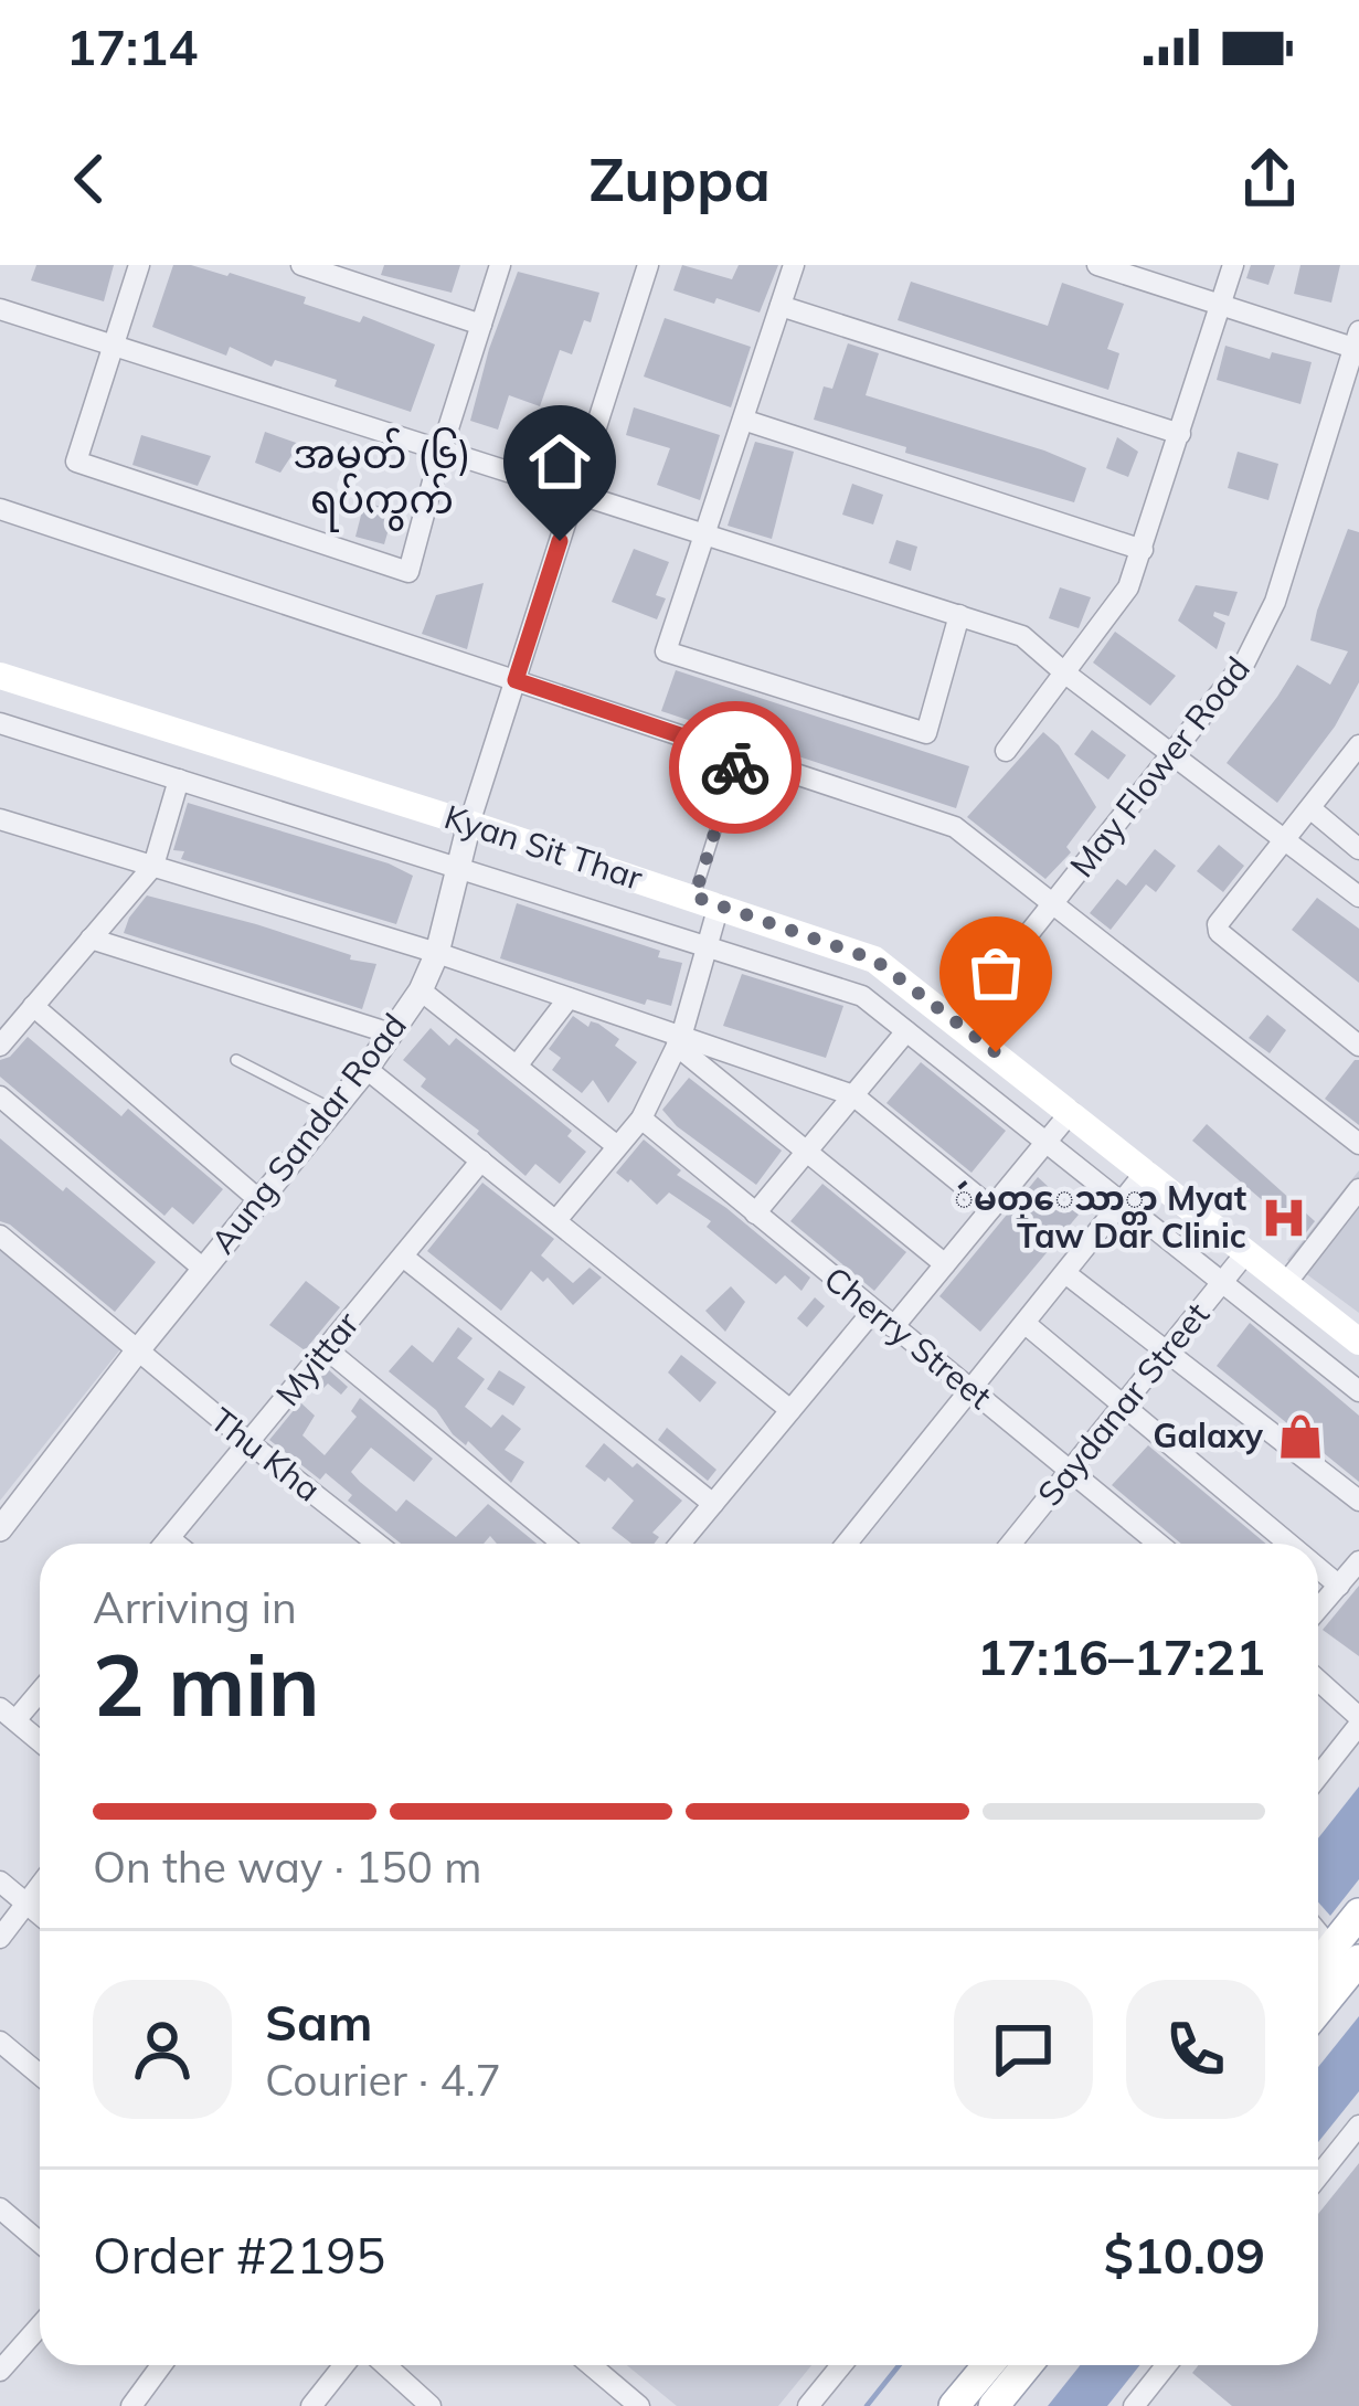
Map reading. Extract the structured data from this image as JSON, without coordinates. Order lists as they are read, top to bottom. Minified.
{"streets":{"main road":["Kyan Sit Thar"],"street":["May Flower Road","Aung Sandar Road","Cherry Street","Myittar","Saydanar Street","Thu Kha"]},"crossings":[["May Flower Road","Kyan Sit Thar"],["Kyan Sit Thar","Aung Sandar Road"],["Kyan Sit Thar","Saydanar Street"],["Aung Sandar Road","Thu Kha"],["Cherry Street","Saydanar Street"],["Myittar","Thu Kha"]],"districts":["အမှတ် (၆) ရပ်ကွက်"],"places":{"hospital":["ဴမတ္ေသာ္တာ Myat Taw Dar Clinic"],"shop":["Galaxy"]},"page":{"status":"17:14","header":"Zuppa","heading":["2 min","Arriving in","17:16–17:21"],"panel":["Sam","Courier · 4.7","Order #2195","$10.09"],"bar":"On the way · 150 m"}}
